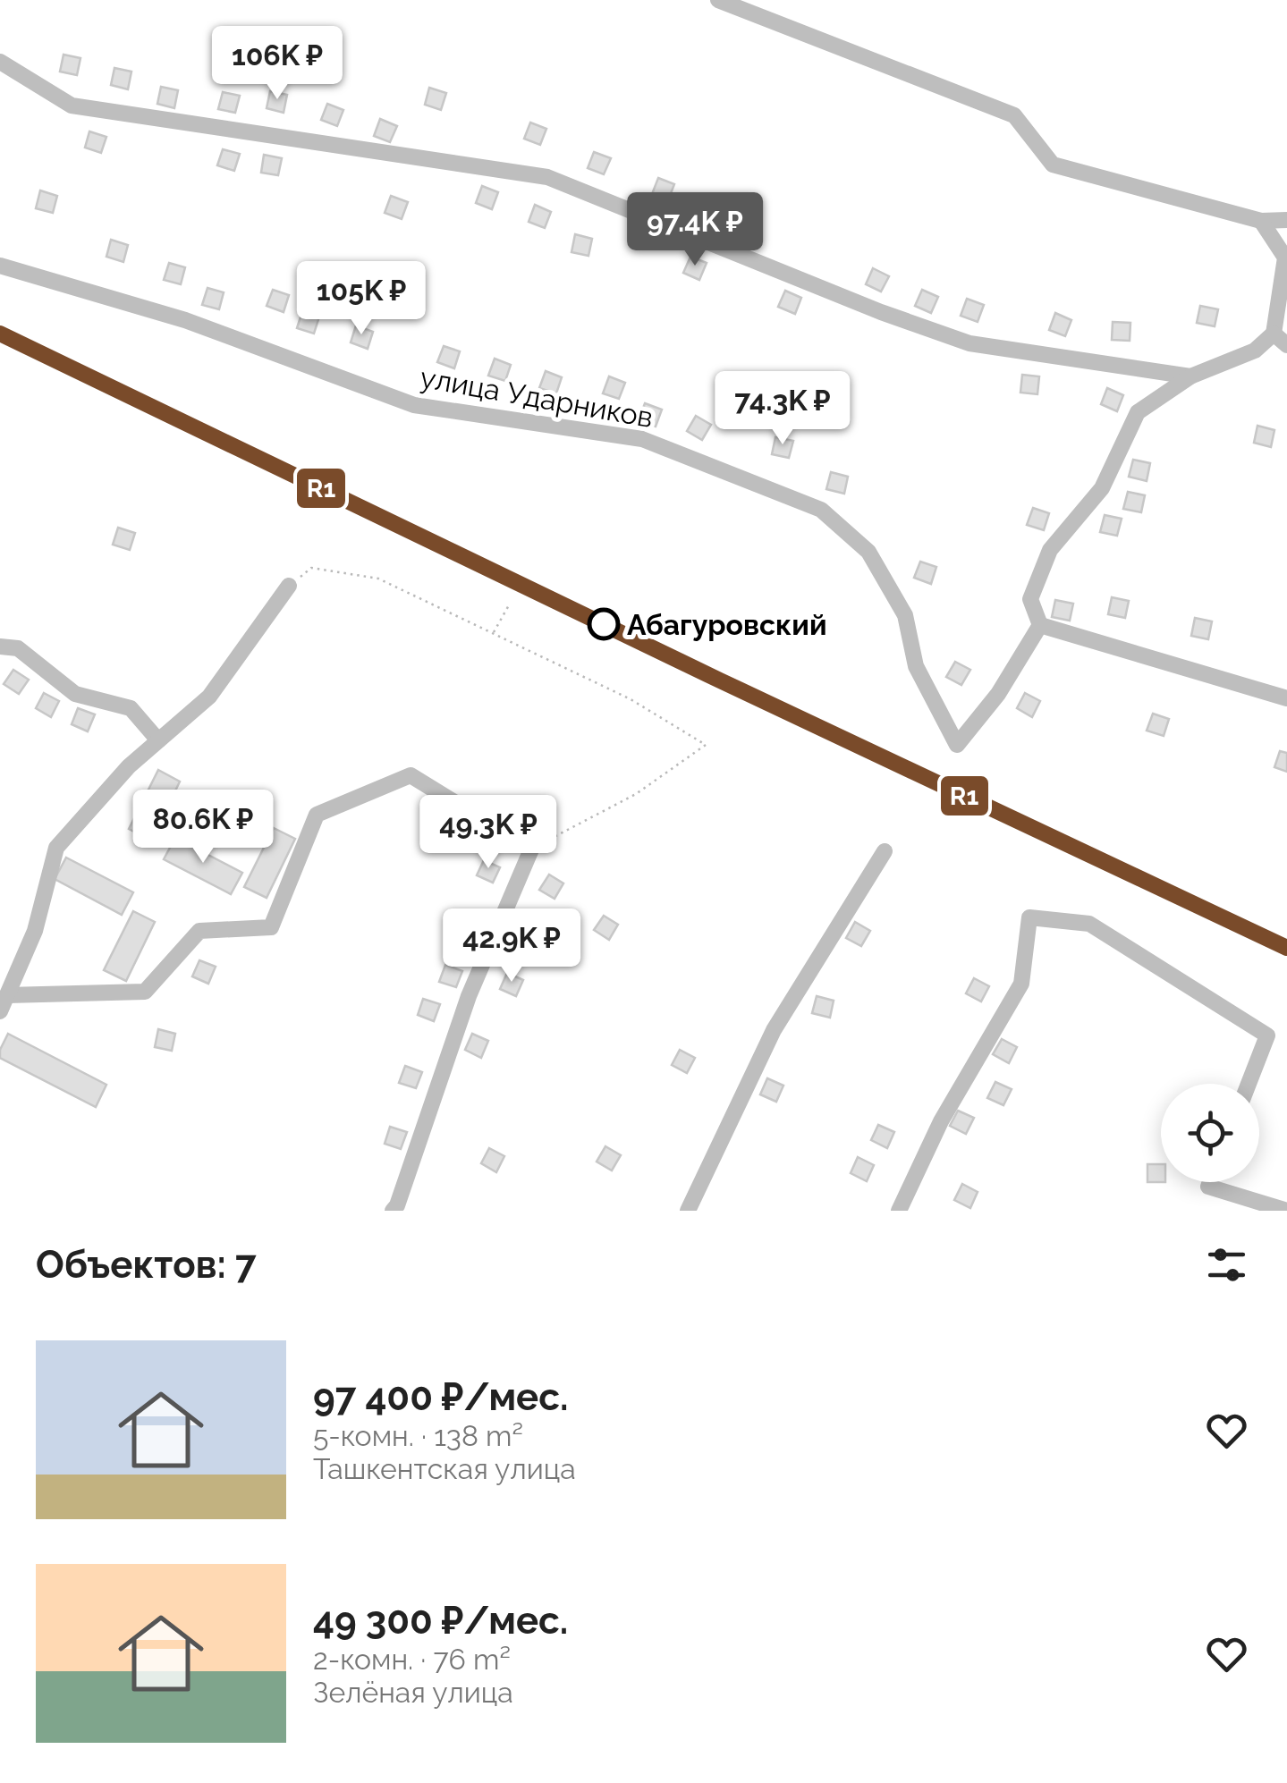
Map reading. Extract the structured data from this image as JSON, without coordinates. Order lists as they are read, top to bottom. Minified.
{"streets":{"street":["улица Ударников"]},"places":["Абагуровский"],"lines":["transit line R1"],"page":{"price":["106K ₽","97.4K ₽","105K ₽","74.3K ₽","80.6K ₽","49.3K ₽","42.9K ₽"],"heading":"Объектов: 7","list":[{"name":"97 400 ₽/мес.","note":"5-комн. · 138 m² · Ташкентская улица"},{"name":"49 300 ₽/мес.","note":"2-комн. · 76 m² · Зелёная улица"}]}}
